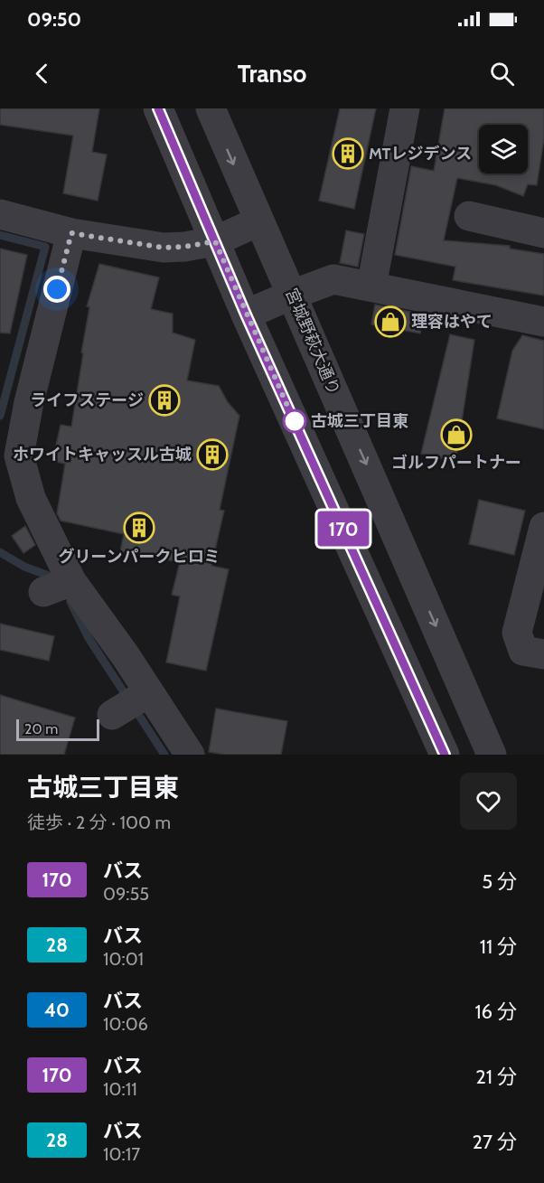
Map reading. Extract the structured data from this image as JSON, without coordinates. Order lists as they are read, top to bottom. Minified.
{"streets":{"street":["宮城野萩大通り"]},"places":{"building":["MTレジデンス","ライフステージ","ホワイトキャッスル古城","グリーンパークヒロミ"],"shop":["理容はやて","ゴルフパートナー"],"other":["古城三丁目東"]},"lines":["bus line 170"],"scale_bar":"20 m","page":{"status":"09:50","header":"Transo","on_map":"170","scale":"20 m","heading":["古城三丁目東","徒歩 · 2 分 · 100 m"],"list":[{"mark":"170","name":"バス","note":"09:55","value":"5 分"},{"mark":"28","name":"バス","note":"10:01","value":"11 分"},{"mark":"40","name":"バス","note":"10:06","value":"16 分"},{"mark":"170","name":"バス","note":"10:11","value":"21 分"},{"mark":"28","name":"バス","note":"10:17","value":"27 分"}]}}
